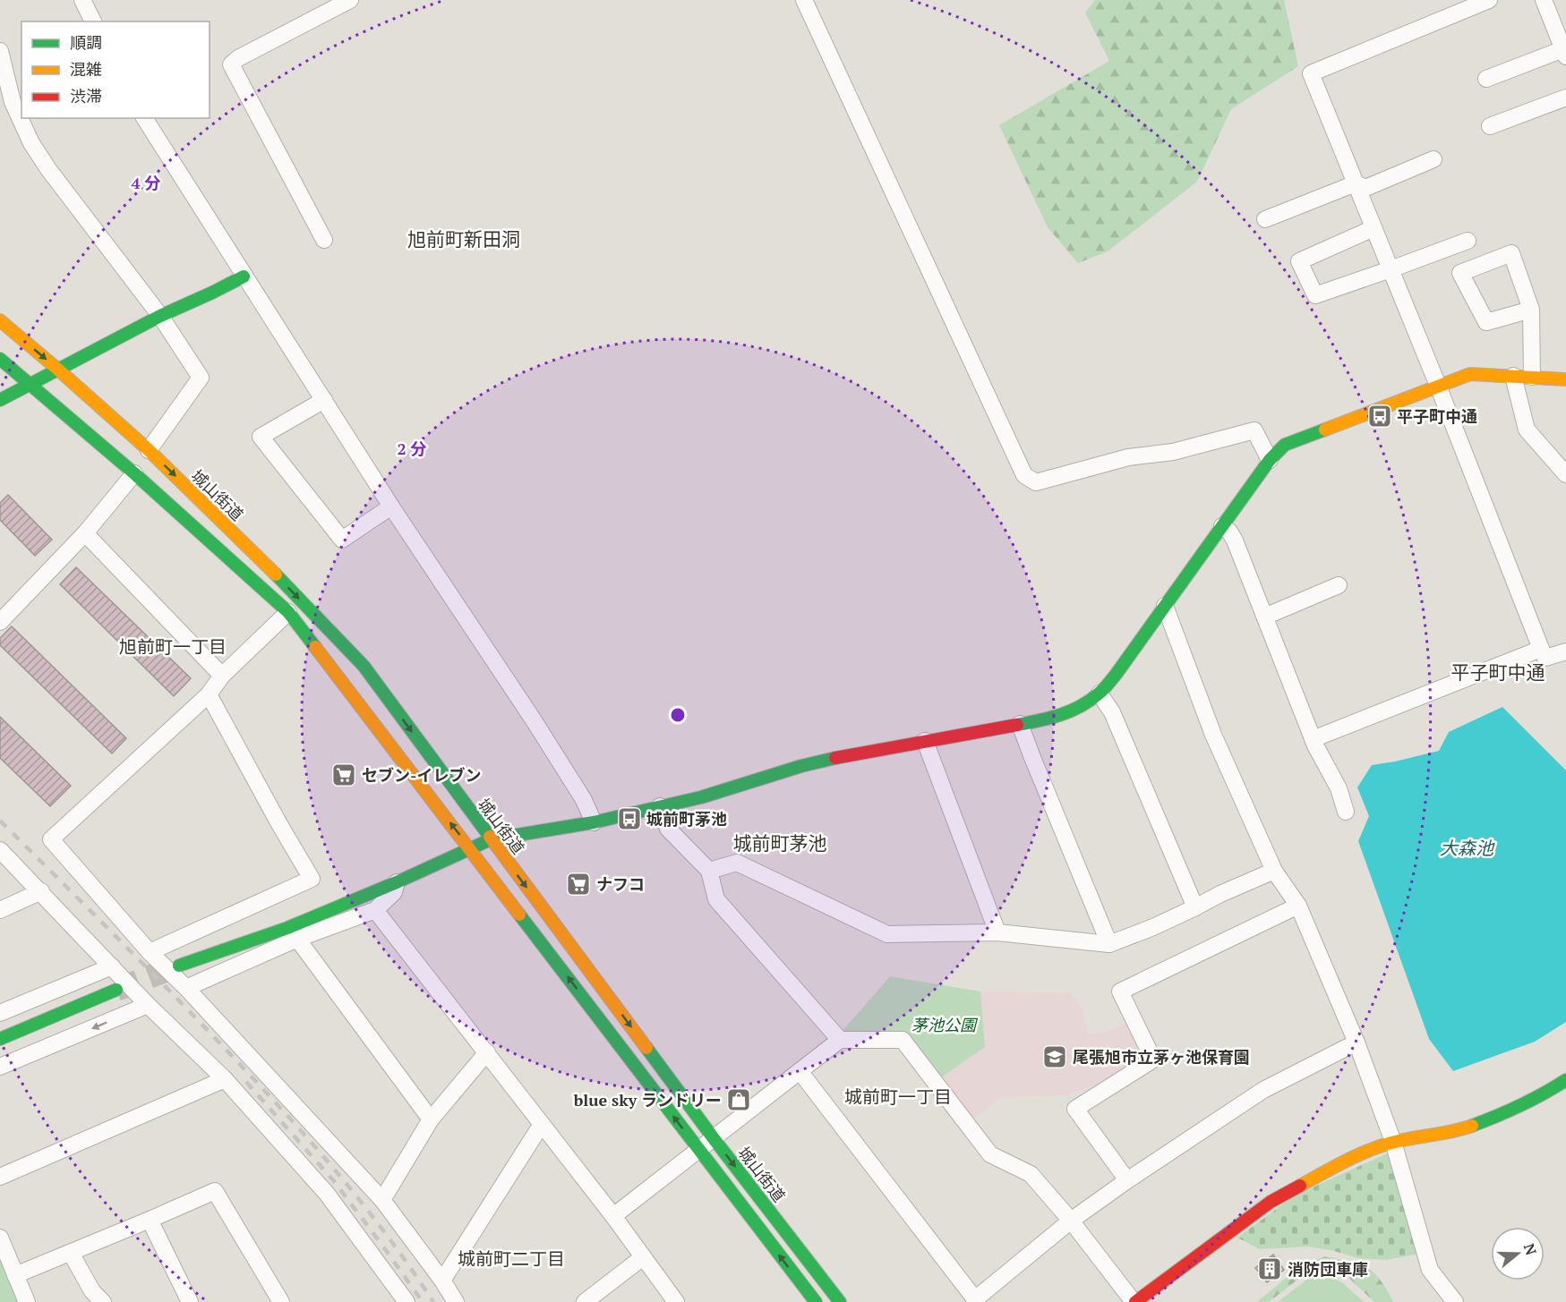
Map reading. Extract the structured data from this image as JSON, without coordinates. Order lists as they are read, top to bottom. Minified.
{"streets":{"street":["城山街道"]},"districts":["旭前町新田洞","旭前町一丁目","平子町中通","城前町茅池","城前町一丁目","城前町二丁目"],"water":["大森池"],"parks":["茅池公園"],"places":{"bus stop":["平子町中通","城前町茅池"],"supermarket":["セブン-イレブン","ナフコ"],"school or university":["尾張旭市立茅ヶ池保育園"],"shop":["blue sky ランドリー"],"building":["消防団車庫"]},"legend":["順調","混雑","渋滞"],"north":"right","rings":["4 分","2 分"]}
